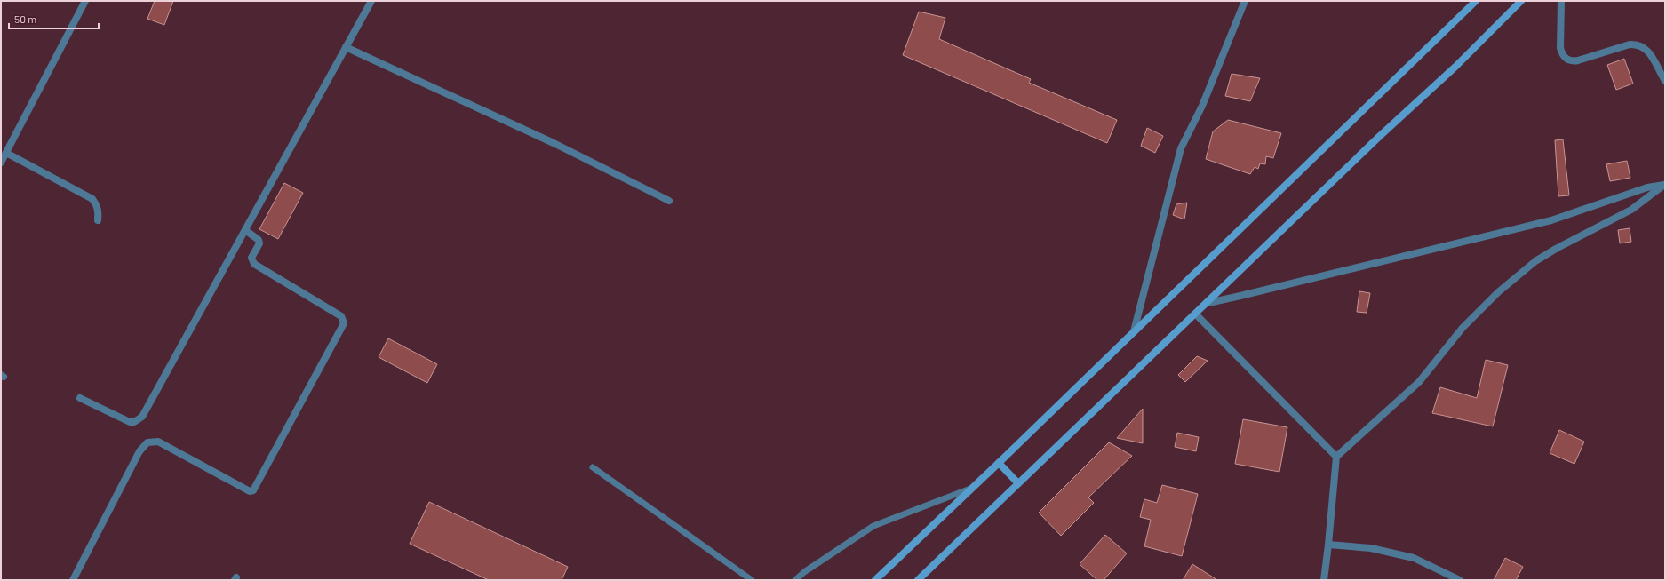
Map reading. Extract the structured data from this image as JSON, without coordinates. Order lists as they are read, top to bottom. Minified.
{"scale_bar":"50 m"}
